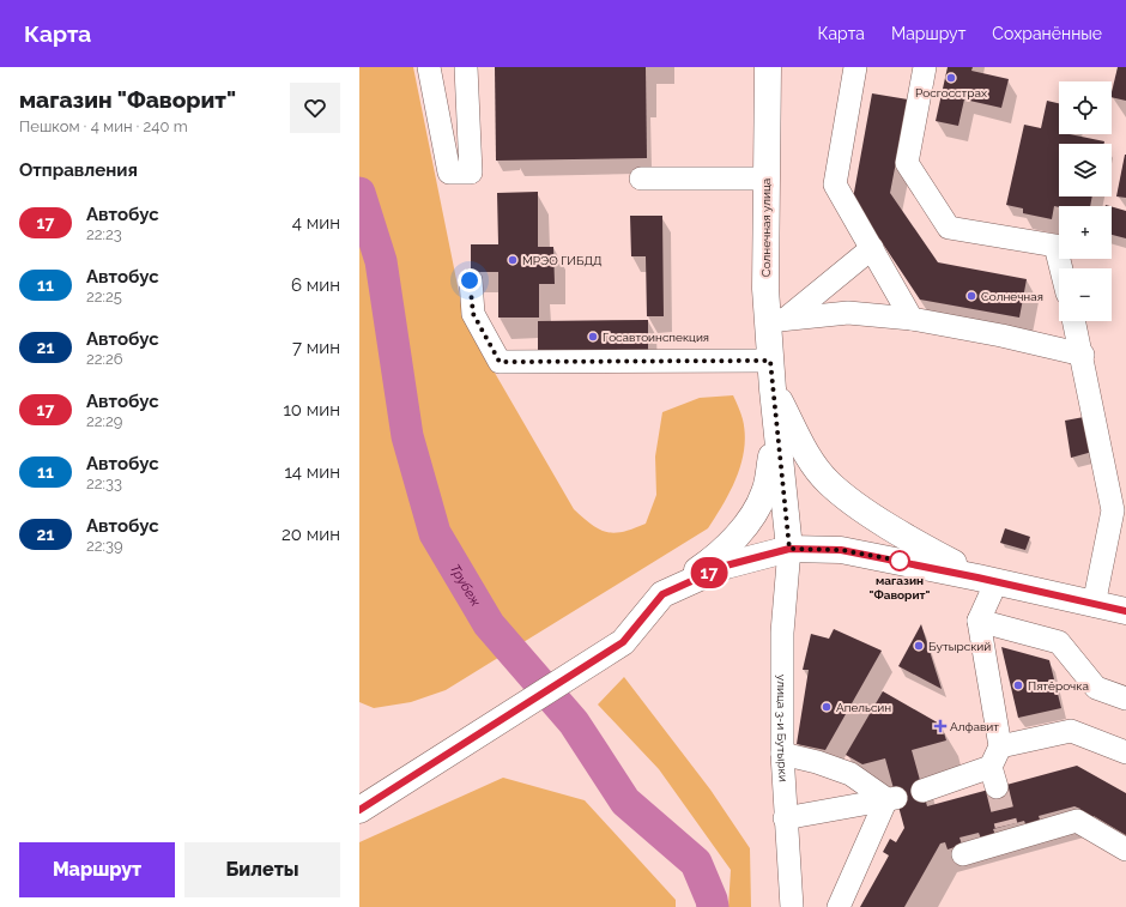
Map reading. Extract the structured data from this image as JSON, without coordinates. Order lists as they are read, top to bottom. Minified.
{"streets":{"main road":["Солнечная улица"],"street":["улица 3-и Бутырки"]},"crossings":[["Солнечная улица","улица 3-и Бутырки"]],"water":["Трубеж"],"places":{"other":["Росгосстрах","МРЭО ГИБДД","Солнечная","Госавтоинспекция","магазин \"Фаворит\"","Бутырский","Пятёрочка","Апельсин"],"health":["Алфавит"]},"lines":["bus line 17"],"page":{"header":"Карта","nav":["Карта","Маршрут","Сохранённые"],"heading":[["магазин \"Фаворит\"","Пешком · 4 мин · 240 m"],"Отправления"],"on_map":"17","map_buttons":["+","−"],"list":[{"mark":"17","name":"Автобус","note":"22:23","value":"4 мин"},{"mark":"11","name":"Автобус","note":"22:25","value":"6 мин"},{"mark":"21","name":"Автобус","note":"22:26","value":"7 мин"},{"mark":"17","name":"Автобус","note":"22:29","value":"10 мин"},{"mark":"11","name":"Автобус","note":"22:33","value":"14 мин"},{"mark":"21","name":"Автобус","note":"22:39","value":"20 мин"}],"buttons":["Маршрут","Билеты"]}}
